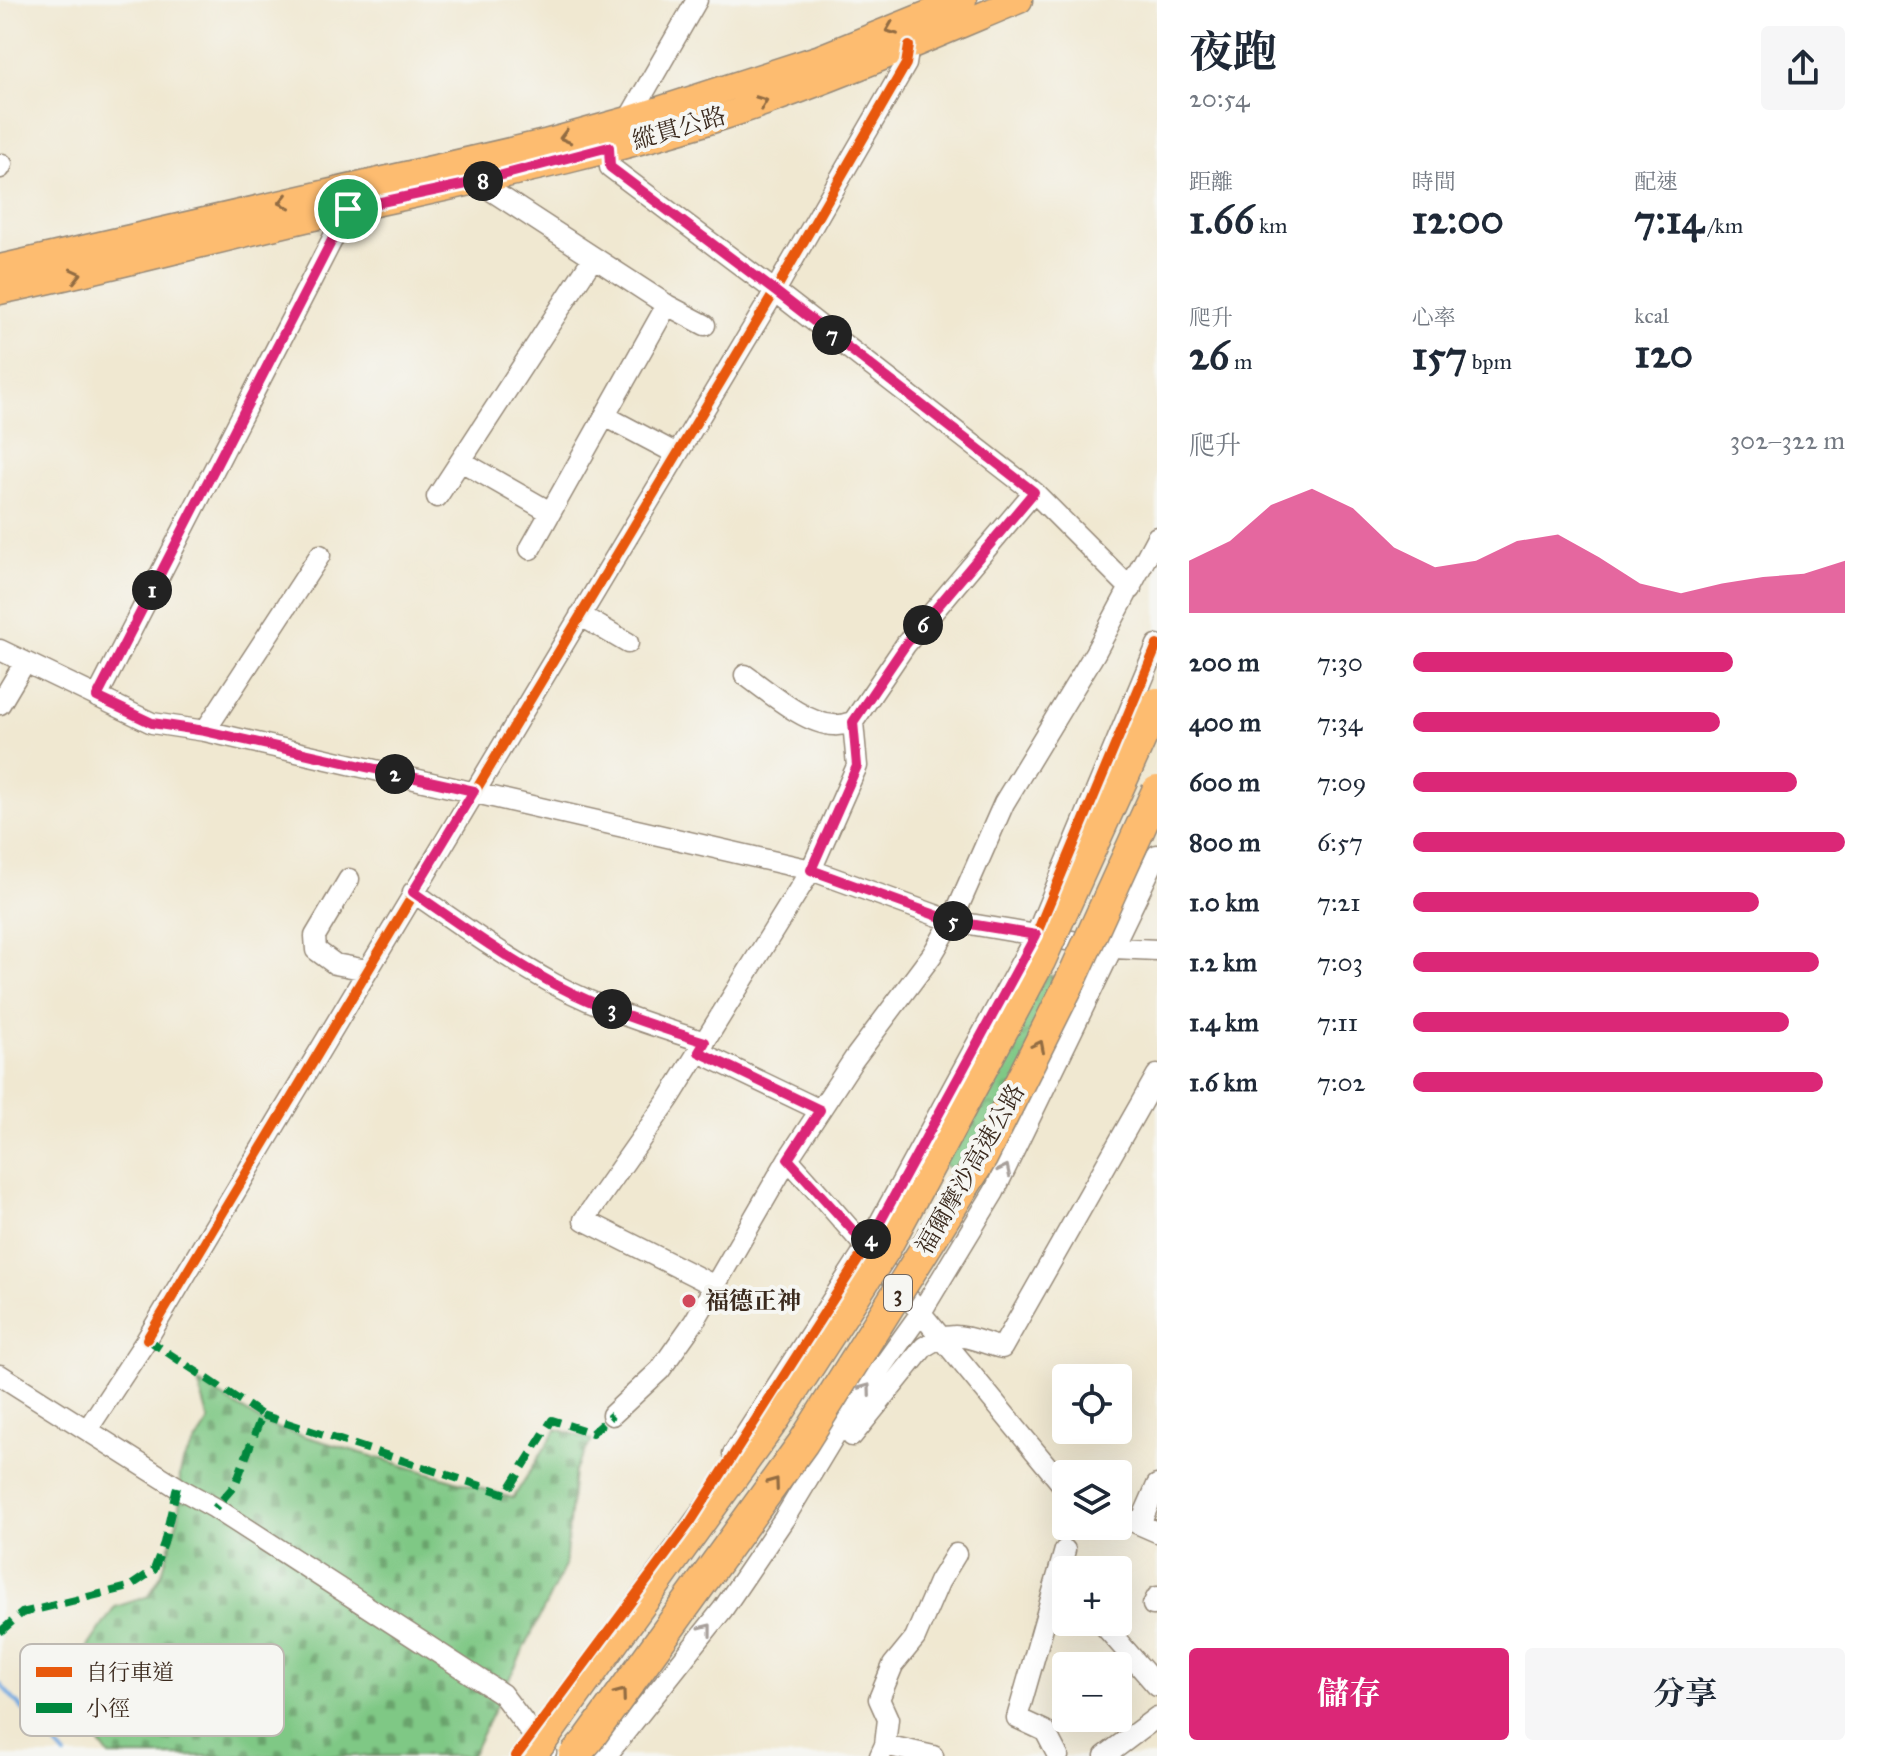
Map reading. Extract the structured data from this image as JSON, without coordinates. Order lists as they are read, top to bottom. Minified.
{"streets":{"highway":["福爾摩沙高速公路","3"],"main road":["縱貫公路"]},"places":["福德正神"],"legend":["自行車道","小徑"],"page":{"heading":["夜跑","20:54"],"stats":[["距離","1.66 km"],["時間","12:00"],["配速","7:14 /km"],["爬升","26 m"],["心率","157 bpm"],["kcal","120"]],"pins":["8","7","1","6","2","5","3","4"],"chart":["爬升","302–322 m"],"list":[{"name":"200 m","note":"7:30"},{"name":"400 m","note":"7:34"},{"name":"600 m","note":"7:09"},{"name":"800 m","note":"6:57"},{"name":"1.0 km","note":"7:21"},{"name":"1.2 km","note":"7:03"},{"name":"1.4 km","note":"7:11"},{"name":"1.6 km","note":"7:02"}],"map_buttons":["+","−"],"buttons":["儲存","分享"]}}
